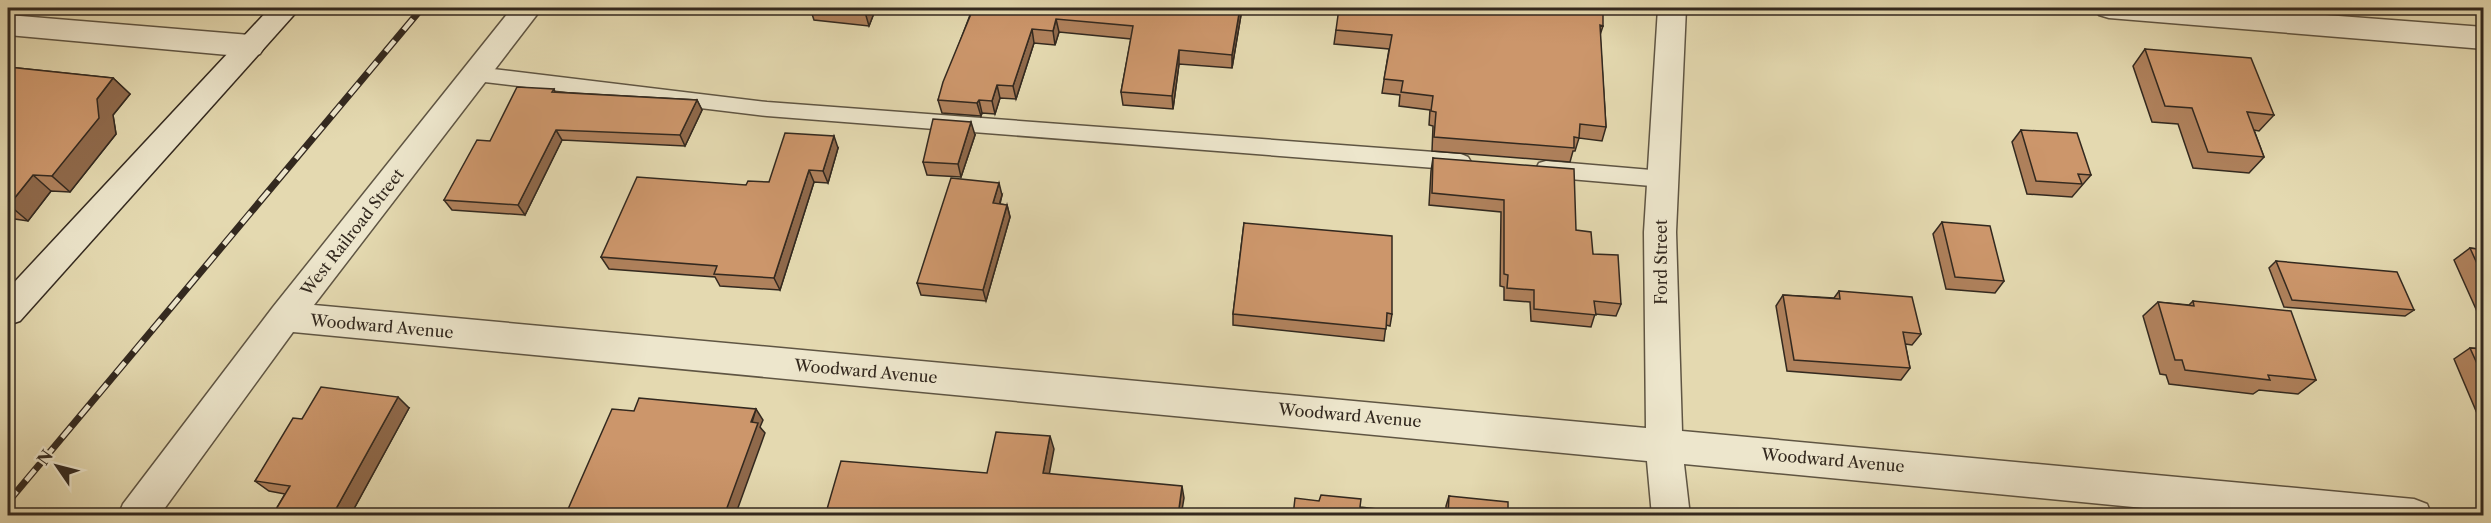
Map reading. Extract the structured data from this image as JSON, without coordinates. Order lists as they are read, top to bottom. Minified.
{"streets":{"street":["West Railroad Street","Ford Street","Woodward Avenue"]},"crossings":[["West Railroad Street","Woodward Avenue"],["Ford Street","Woodward Avenue"]],"north":"top left"}
